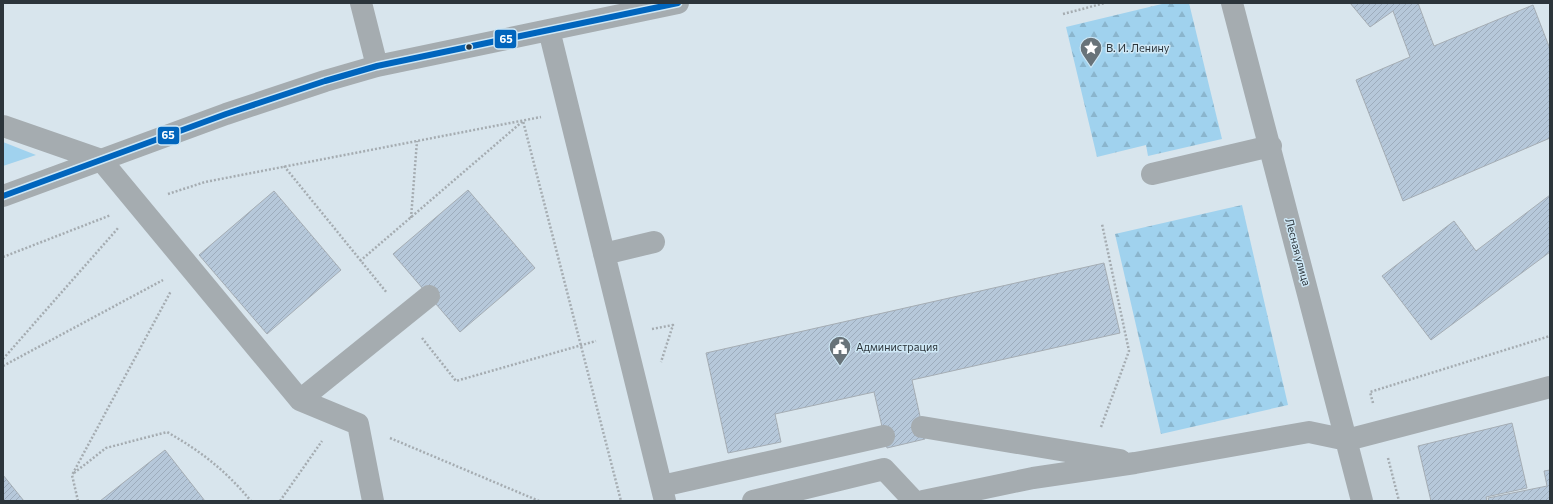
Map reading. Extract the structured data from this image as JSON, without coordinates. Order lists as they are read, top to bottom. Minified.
{"streets":{"street":["Лесная улица"]},"places":{"place":["В. И. Ленину"],"public building":["Администрация"]},"lines":["transit line 65"]}
